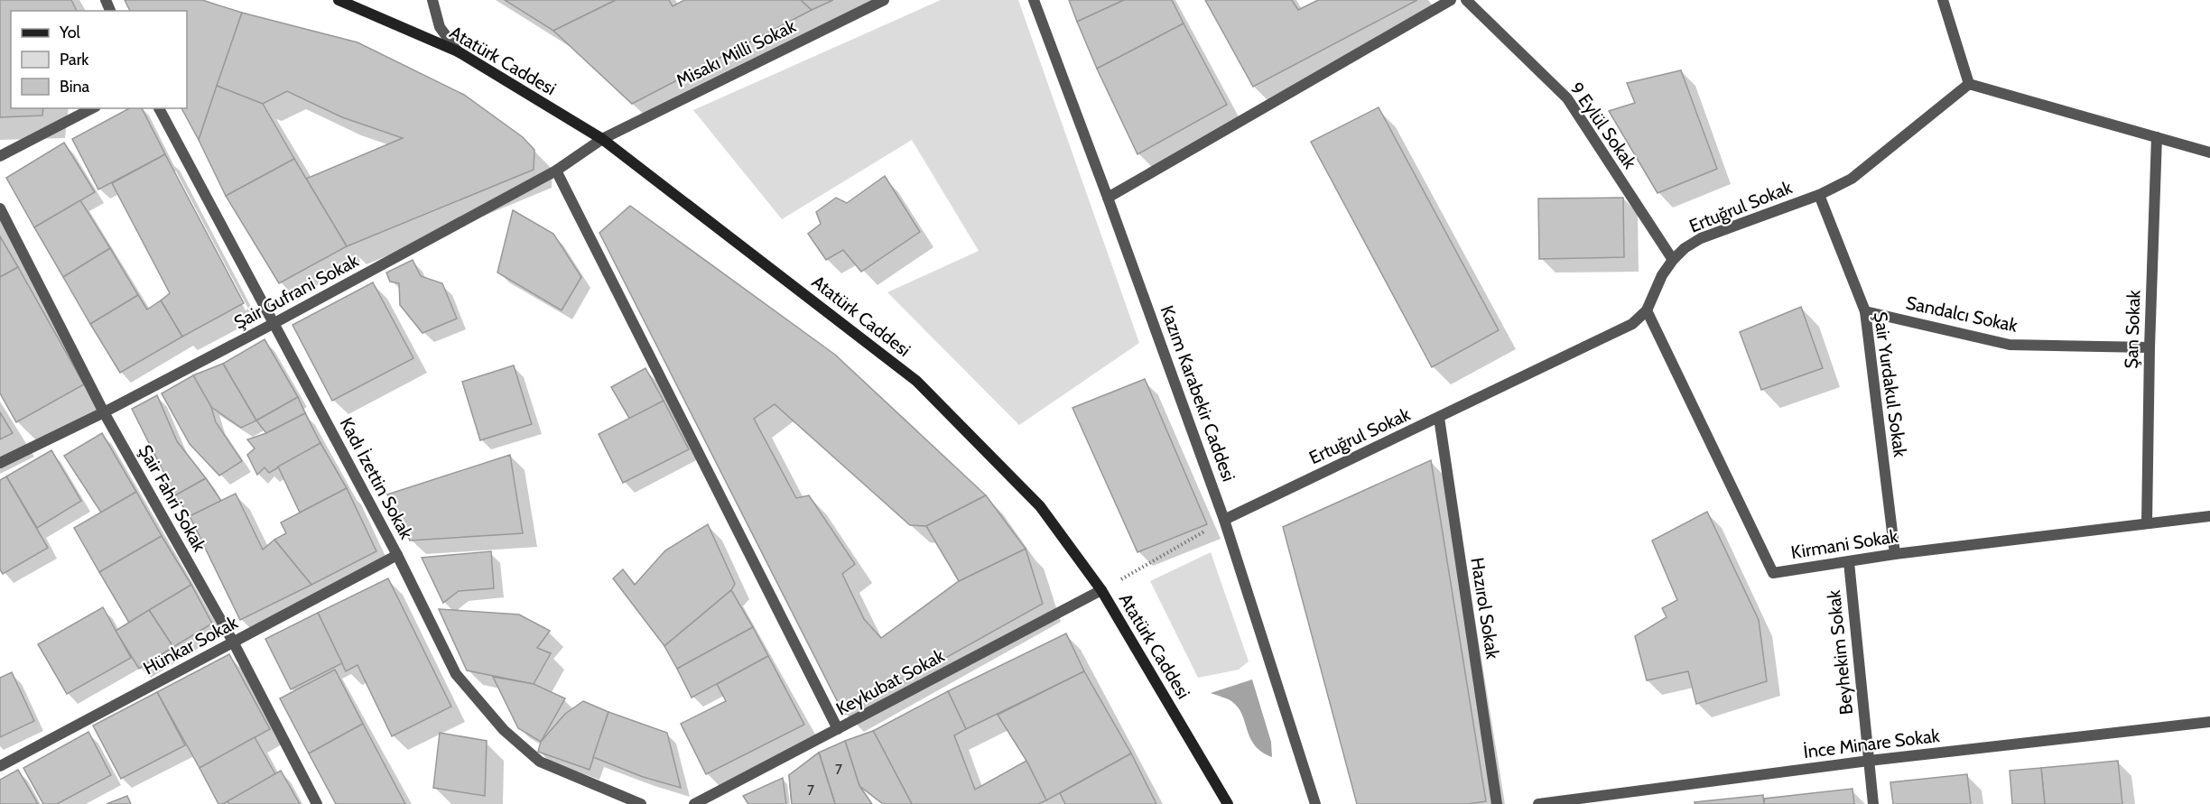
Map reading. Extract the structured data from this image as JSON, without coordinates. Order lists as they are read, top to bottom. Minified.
{"streets":{"main road":["Atatürk Caddesi"],"street":["Misakı Milli Sokak","9 Eylül Sokak","Ertuğrul Sokak","Şair Gufrani Sokak","Sandalcı Sokak","Şan Sokak","Şair Yurdakul Sokak","Kazım Karabekir Caddesi","Kadı İzettin Sokak","Şair Fahri Sokak","Kirmani Sokak","Hazırol Sokak","Hünkar Sokak","Beyhekim Sokak","Keykubat Sokak","İnce Minare Sokak"]},"crossings":[["Misakı Milli Sokak","Atatürk Caddesi"],["Misakı Milli Sokak","Şair Gufrani Sokak"],["Atatürk Caddesi","Şair Gufrani Sokak"],["Atatürk Caddesi","Keykubat Sokak"],["9 Eylül Sokak","Ertuğrul Sokak"],["Ertuğrul Sokak","Şair Yurdakul Sokak"],["Ertuğrul Sokak","Kazım Karabekir Caddesi"],["Ertuğrul Sokak","Kirmani Sokak"],["Ertuğrul Sokak","Hazırol Sokak"],["Şair Gufrani Sokak","Kadı İzettin Sokak"],["Şair Gufrani Sokak","Şair Fahri Sokak"],["Sandalcı Sokak","Şan Sokak"],["Sandalcı Sokak","Şair Yurdakul Sokak"],["Şan Sokak","Kirmani Sokak"],["Şair Yurdakul Sokak","Kirmani Sokak"],["Kadı İzettin Sokak","Hünkar Sokak"],["Şair Fahri Sokak","Hünkar Sokak"],["Kirmani Sokak","Beyhekim Sokak"],["Beyhekim Sokak","İnce Minare Sokak"]],"house_numbers":["7","7"],"legend":["Yol","Park","Bina"]}
